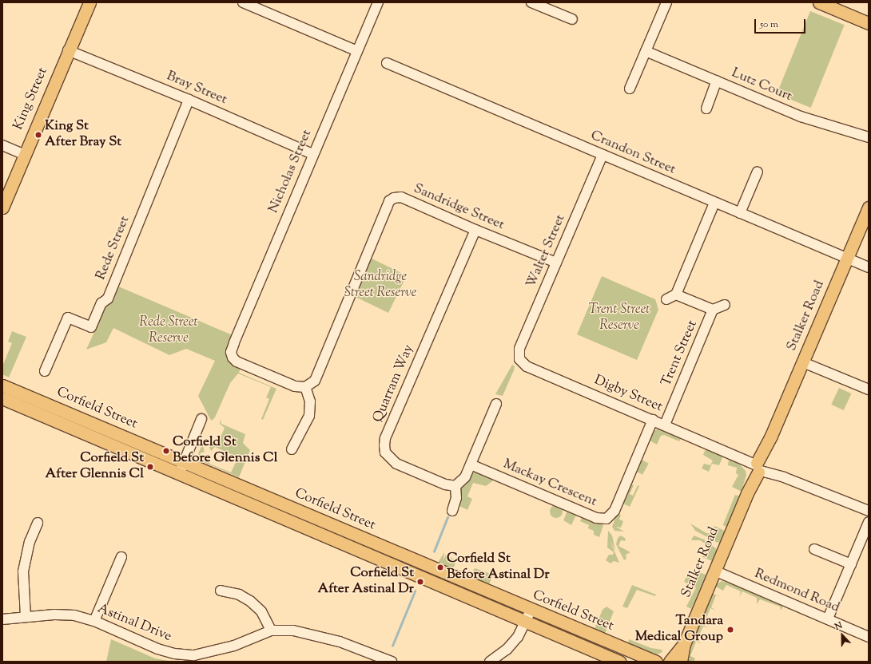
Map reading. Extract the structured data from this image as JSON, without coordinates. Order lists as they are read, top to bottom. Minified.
{"streets":{"main road":["King Street","Stalker Road","Corfield Street"],"street":["Lutz Court","Bray Street","Crandon Street","Nicholas Street","Sandridge Street","Rede Street","Walter Street","Trent Street","Quarram Way","Digby Street","Mackay Crescent","Redmond Road","Astinal Drive"]},"crossings":[["Bray Street","King Street"],["Bray Street","Nicholas Street"],["Bray Street","Rede Street"],["Crandon Street","Walter Street"],["Crandon Street","Stalker Road"],["Nicholas Street","Sandridge Street"],["Sandridge Street","Walter Street"],["Sandridge Street","Quarram Way"],["Walter Street","Digby Street"],["Stalker Road","Digby Street"],["Stalker Road","Redmond Road"],["Trent Street","Digby Street"],["Digby Street","Mackay Crescent"]],"parks":["Sandridge Street Reserve","Trent Street Reserve","Rede Street Reserve"],"places":["King St After Bray St","Corfield St Before Glennis Cl","Corfield St After Glennis Cl","Corfield St Before Astinal Dr","Corfield St After Astinal Dr","Tandara Medical Group"],"scale_bar":"50 m","north":"top"}
